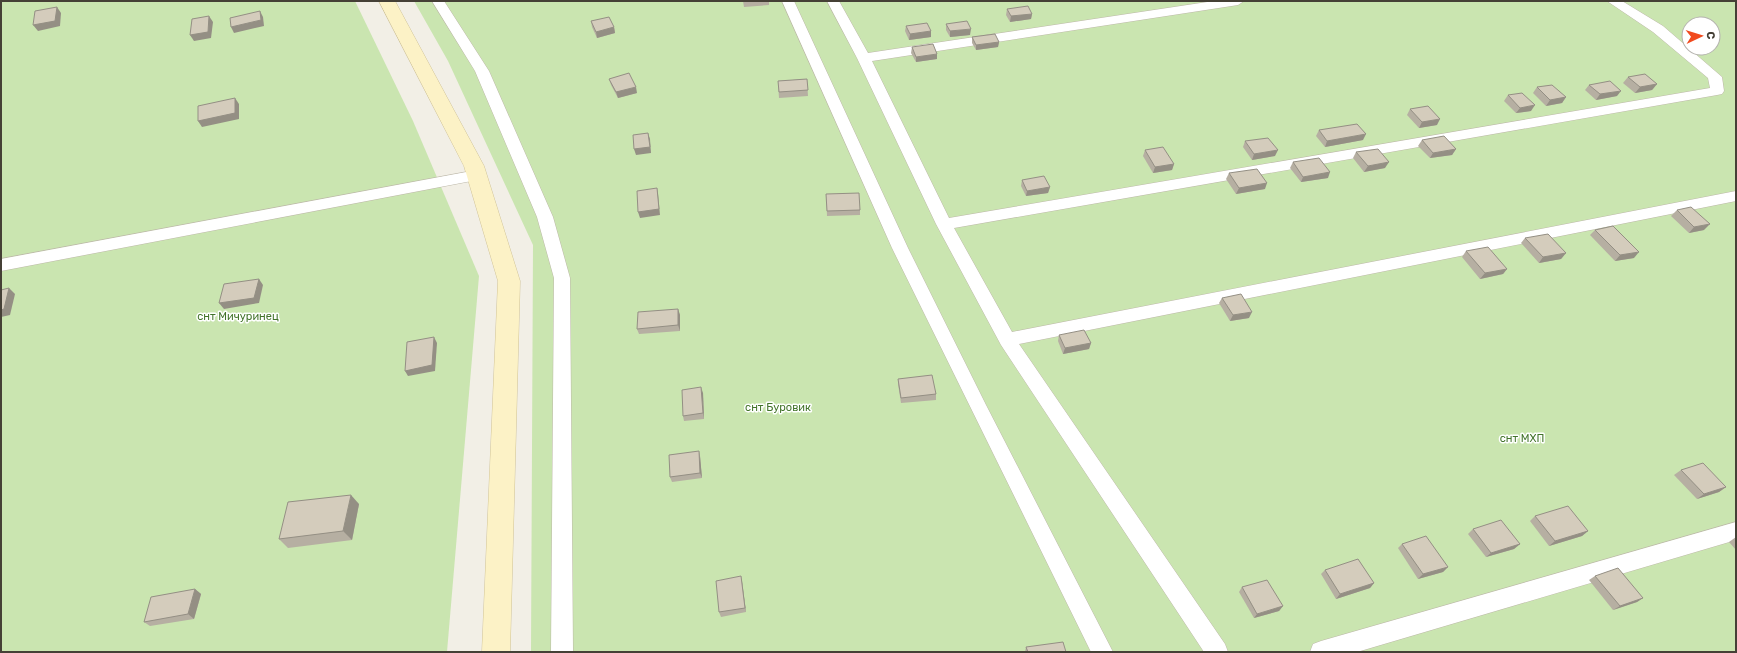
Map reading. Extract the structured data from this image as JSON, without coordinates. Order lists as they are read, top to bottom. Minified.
{"parks":["снт Мичуринец","снт Буровик","снт МХП"],"north":"right"}
